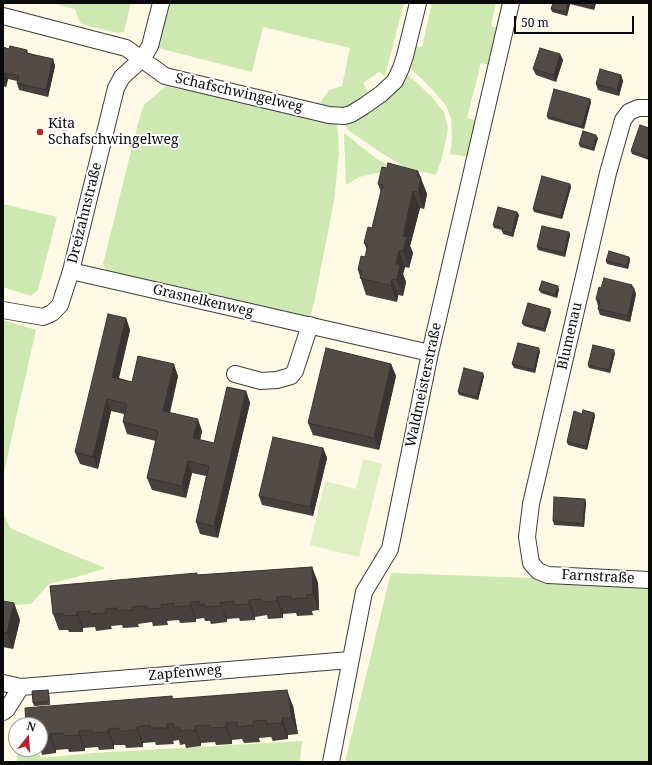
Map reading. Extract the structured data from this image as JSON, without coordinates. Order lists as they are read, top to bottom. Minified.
{"streets":{"street":["Schafschwingelweg","Dreizahnstraße","Grasnelkenweg","Blumenau","Waldmeisterstraße","Farnstraße","Zapfenweg"]},"crossings":[["Schafschwingelweg","Dreizahnstraße"],["Dreizahnstraße","Grasnelkenweg"],["Grasnelkenweg","Waldmeisterstraße"],["Blumenau","Farnstraße"],["Waldmeisterstraße","Zapfenweg"]],"places":["Kita Schafschwingelweg"],"scale_bar":"50 m","north":"top"}
